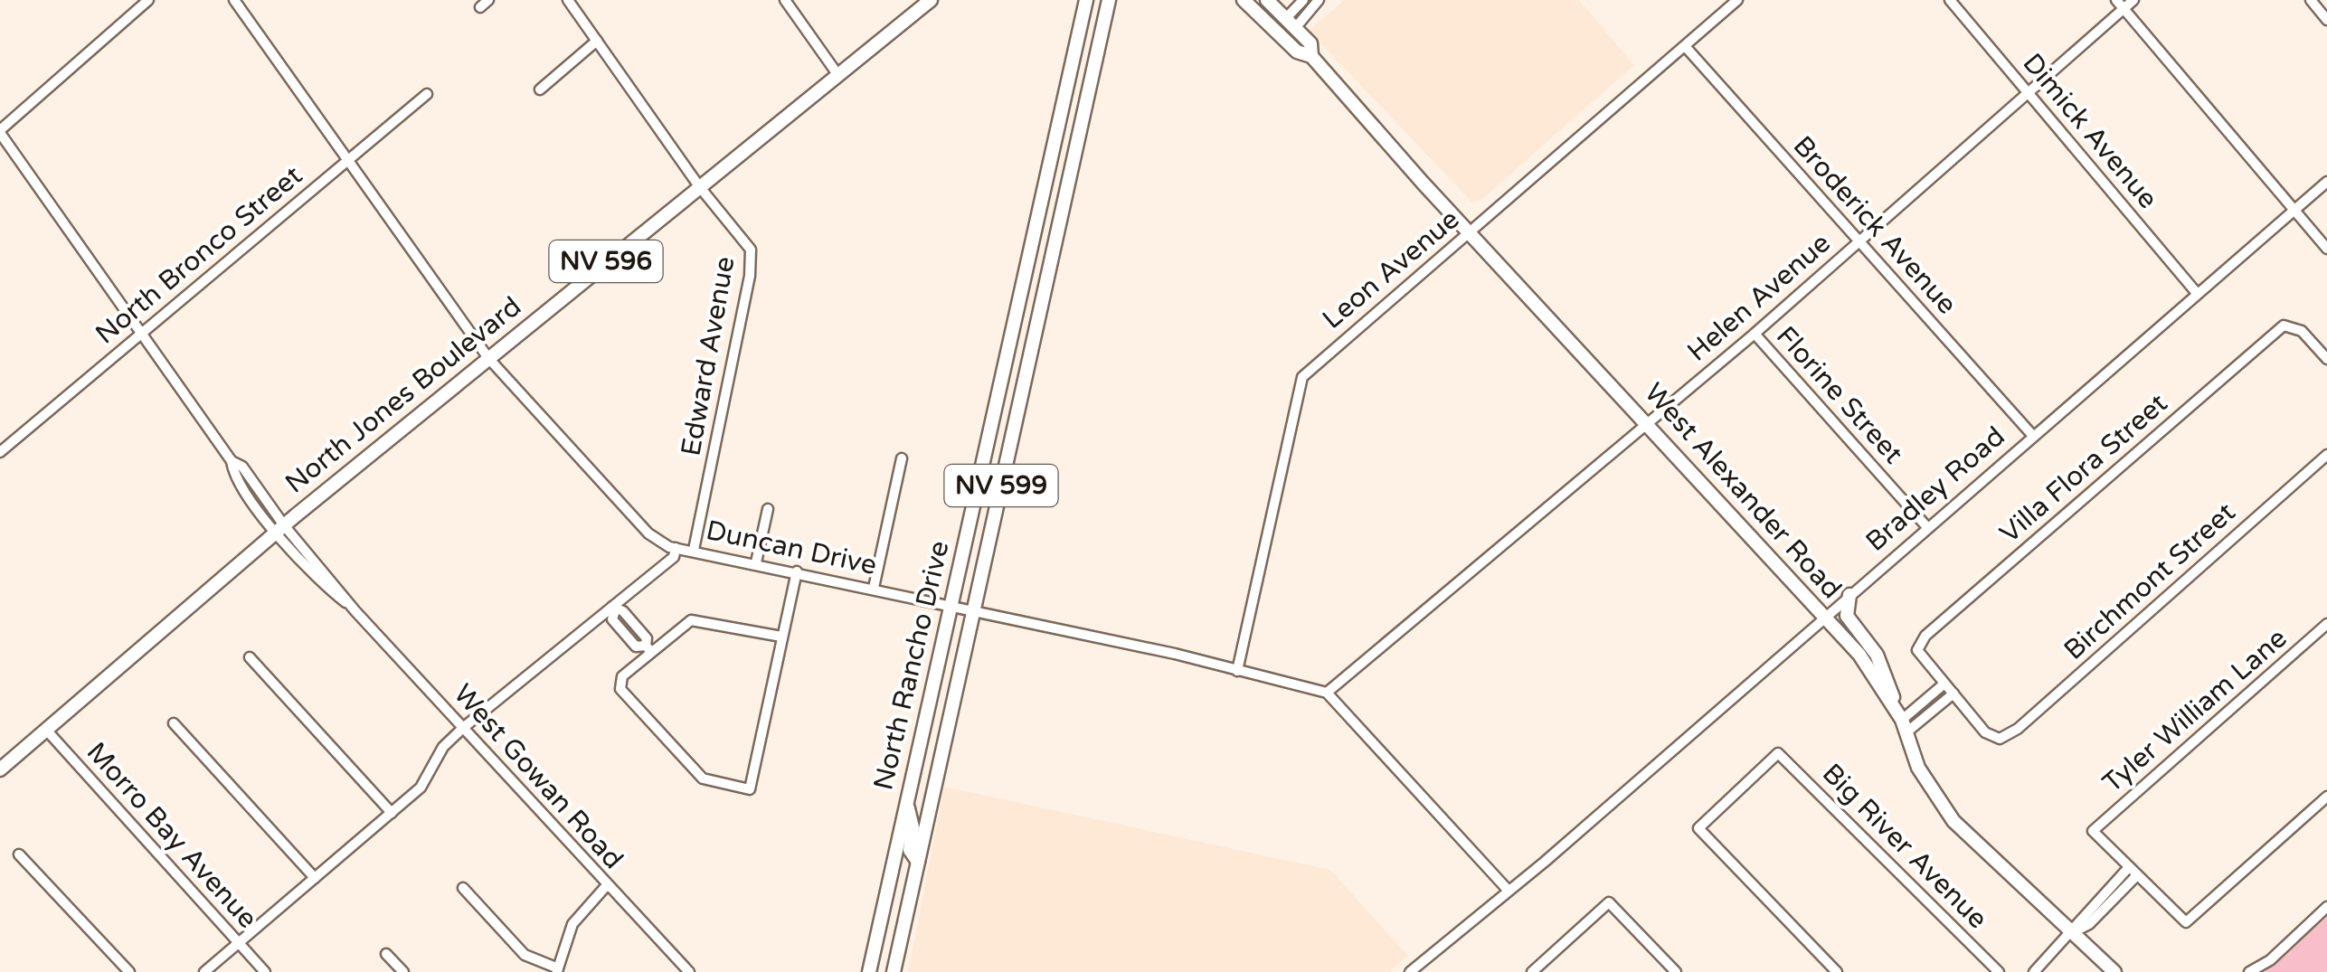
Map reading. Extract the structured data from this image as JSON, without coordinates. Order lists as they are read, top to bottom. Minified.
{"streets":{"main road":["NV 596","North Jones Boulevard","NV 599","West Alexander Road","North Rancho Drive"],"street":["Dimick Avenue","Broderick Avenue","North Bronco Street","Leon Avenue","Helen Avenue","Edward Avenue","Florine Street","Villa Flora Street","Bradley Road","Duncan Drive","Birchmont Street","Tyler William Lane","West Gowan Road","Morro Bay Avenue","Big River Avenue"]},"crossings":[["Dimick Avenue","Helen Avenue"],["Dimick Avenue","Bradley Road"],["Broderick Avenue","Leon Avenue"],["Broderick Avenue","Helen Avenue"],["Broderick Avenue","Bradley Road"],["North Bronco Street","Duncan Drive"],["North Bronco Street","West Gowan Road"],["Leon Avenue","West Alexander Road"],["Leon Avenue","Duncan Drive"],["Helen Avenue","Florine Street"],["Helen Avenue","West Alexander Road"],["Helen Avenue","Duncan Drive"],["Edward Avenue","North Jones Boulevard"],["Edward Avenue","Duncan Drive"],["North Jones Boulevard","Duncan Drive"],["North Jones Boulevard","West Gowan Road"],["North Jones Boulevard","Morro Bay Avenue"],["Florine Street","Bradley Road"],["Bradley Road","West Alexander Road"],["Duncan Drive","North Rancho Drive"]]}
